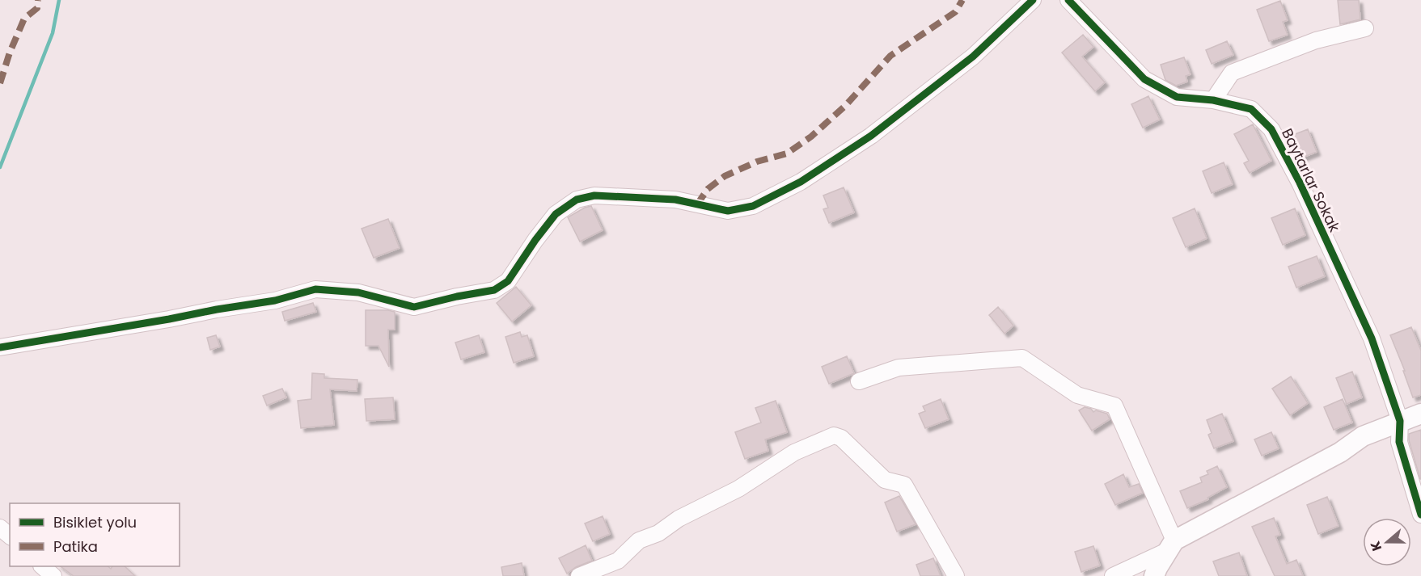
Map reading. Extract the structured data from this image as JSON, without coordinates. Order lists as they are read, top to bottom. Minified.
{"streets":{"street":["Baytarlar Sokak"]},"legend":["Bisiklet yolu","Patika"],"north":"left"}
